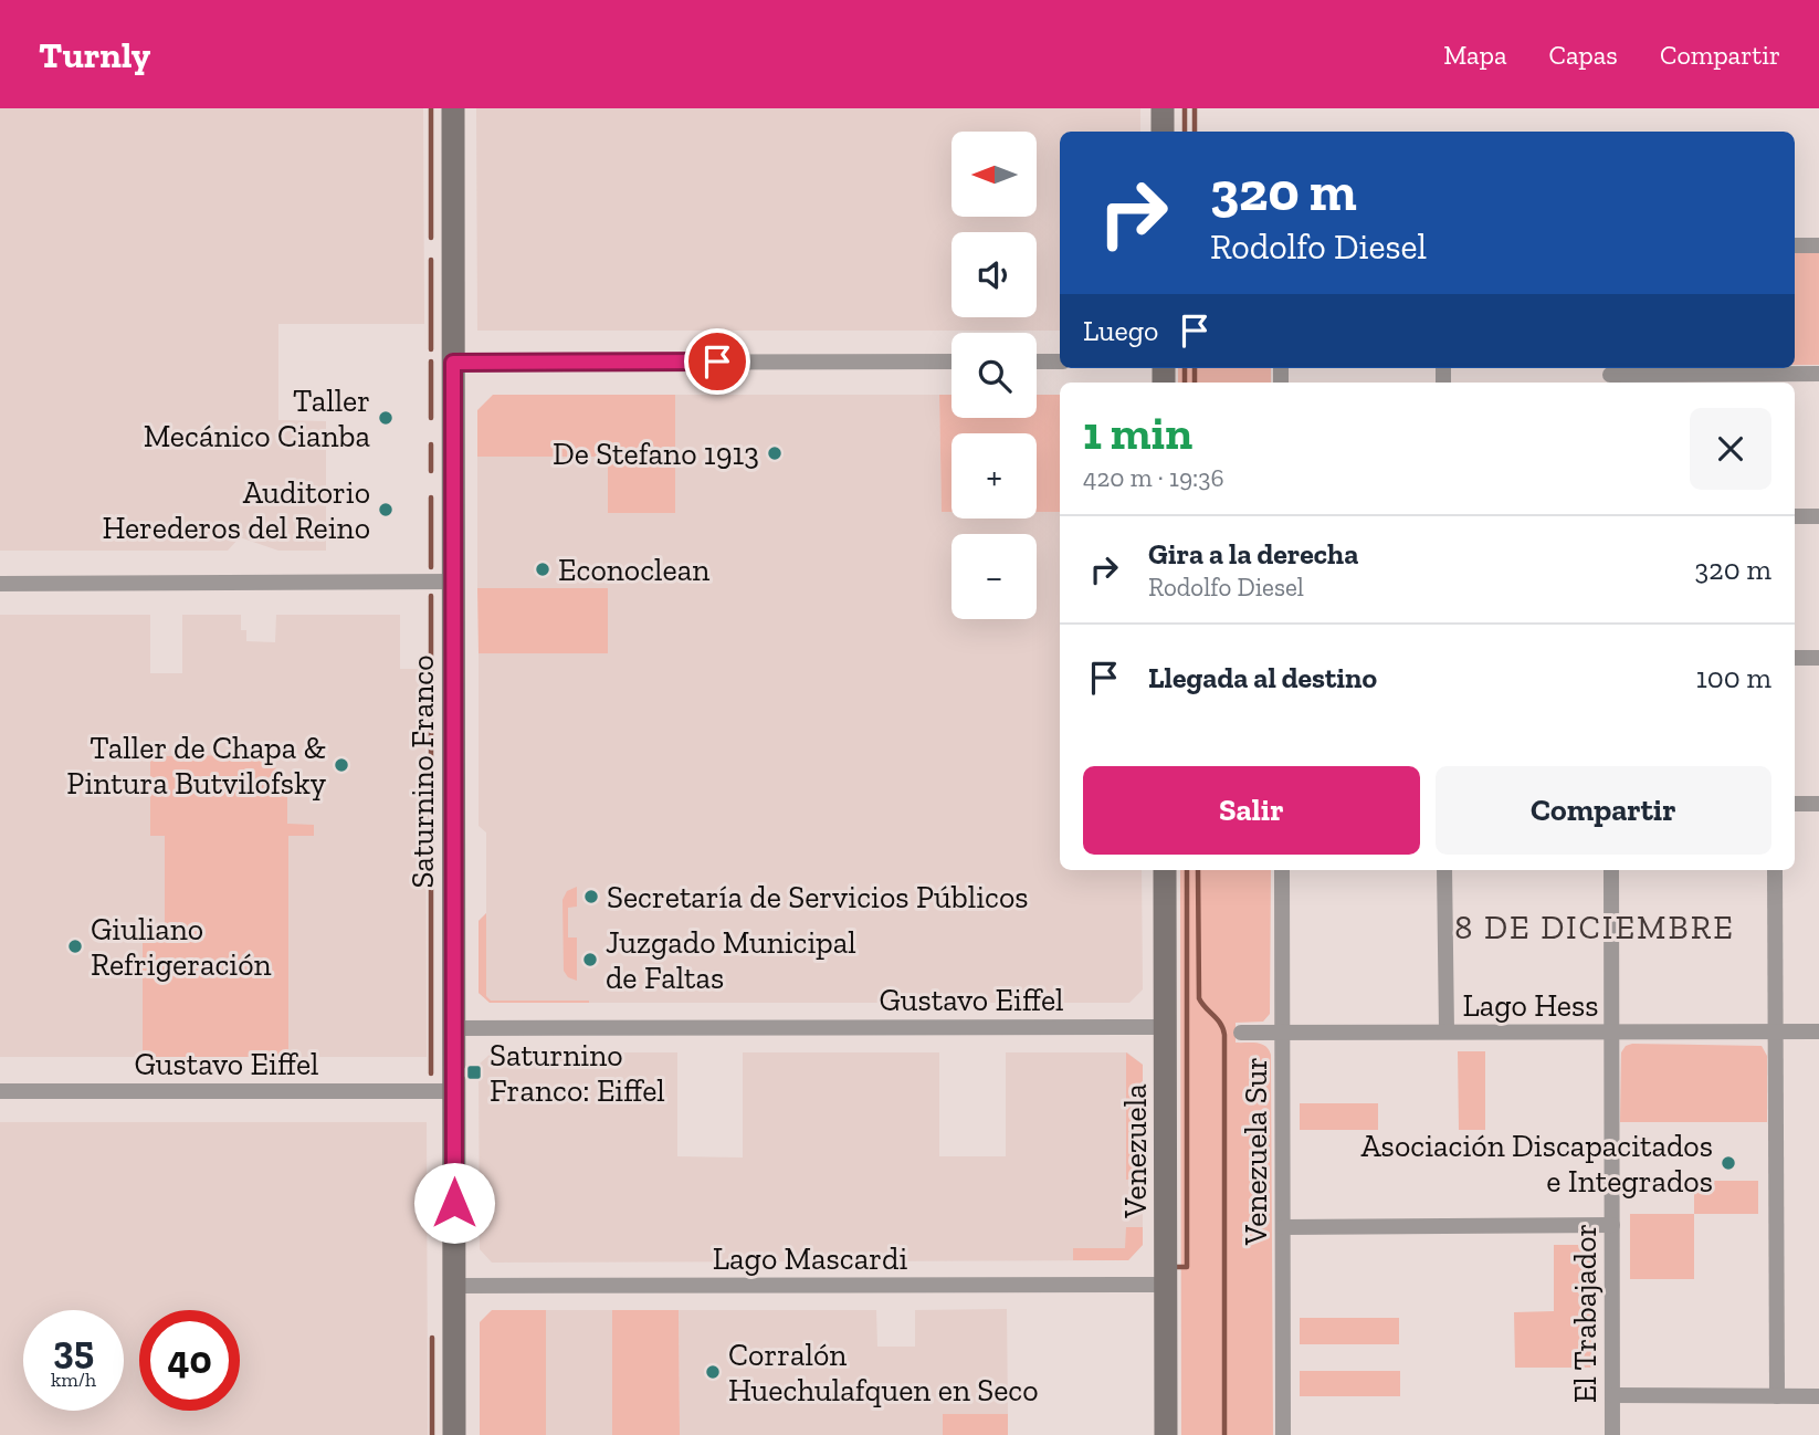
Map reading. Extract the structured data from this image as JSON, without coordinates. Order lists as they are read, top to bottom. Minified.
{"streets":{"street":["Saturnino Franco","Gustavo Eiffel","Lago Hess","Venezuela","Venezuela Sur","Lago Mascardi","El Trabajador"]},"crossings":[["Saturnino Franco","Gustavo Eiffel"],["Saturnino Franco","Lago Mascardi"],["Gustavo Eiffel","Venezuela"],["Lago Hess","Venezuela Sur"],["Lago Hess","El Trabajador"],["Venezuela","Lago Mascardi"]],"districts":["8 DE DICIEMBRE"],"places":{"other":["Taller Mecánico Cianba","De Stefano 1913","Auditorio Herederos del Reino","Econoclean","Taller de Chapa & Pintura Butvilofsky","Secretaría de Servicios Públicos","Giuliano Refrigeración","Juzgado Municipal de Faltas","Asociación Discapacitados e Integrados","Corralón Huechulafquen en Seco"],"transit":["Saturnino Franco: Eiffel"]},"north":"left","page":{"header":"Turnly","nav":["Mapa","Capas","Compartir"],"map_buttons":["+","−"],"turn":["320 m","Rodolfo Diesel"],"then":"Luego","heading":["1 min","420 m · 19:36"],"list":[{"name":"Gira a la derecha","note":"Rodolfo Diesel","value":"320 m"},{"name":"Llegada al destino","value":"100 m"}],"buttons":["Salir","Compartir"],"speed":"35 km/h","limit":"40"}}
